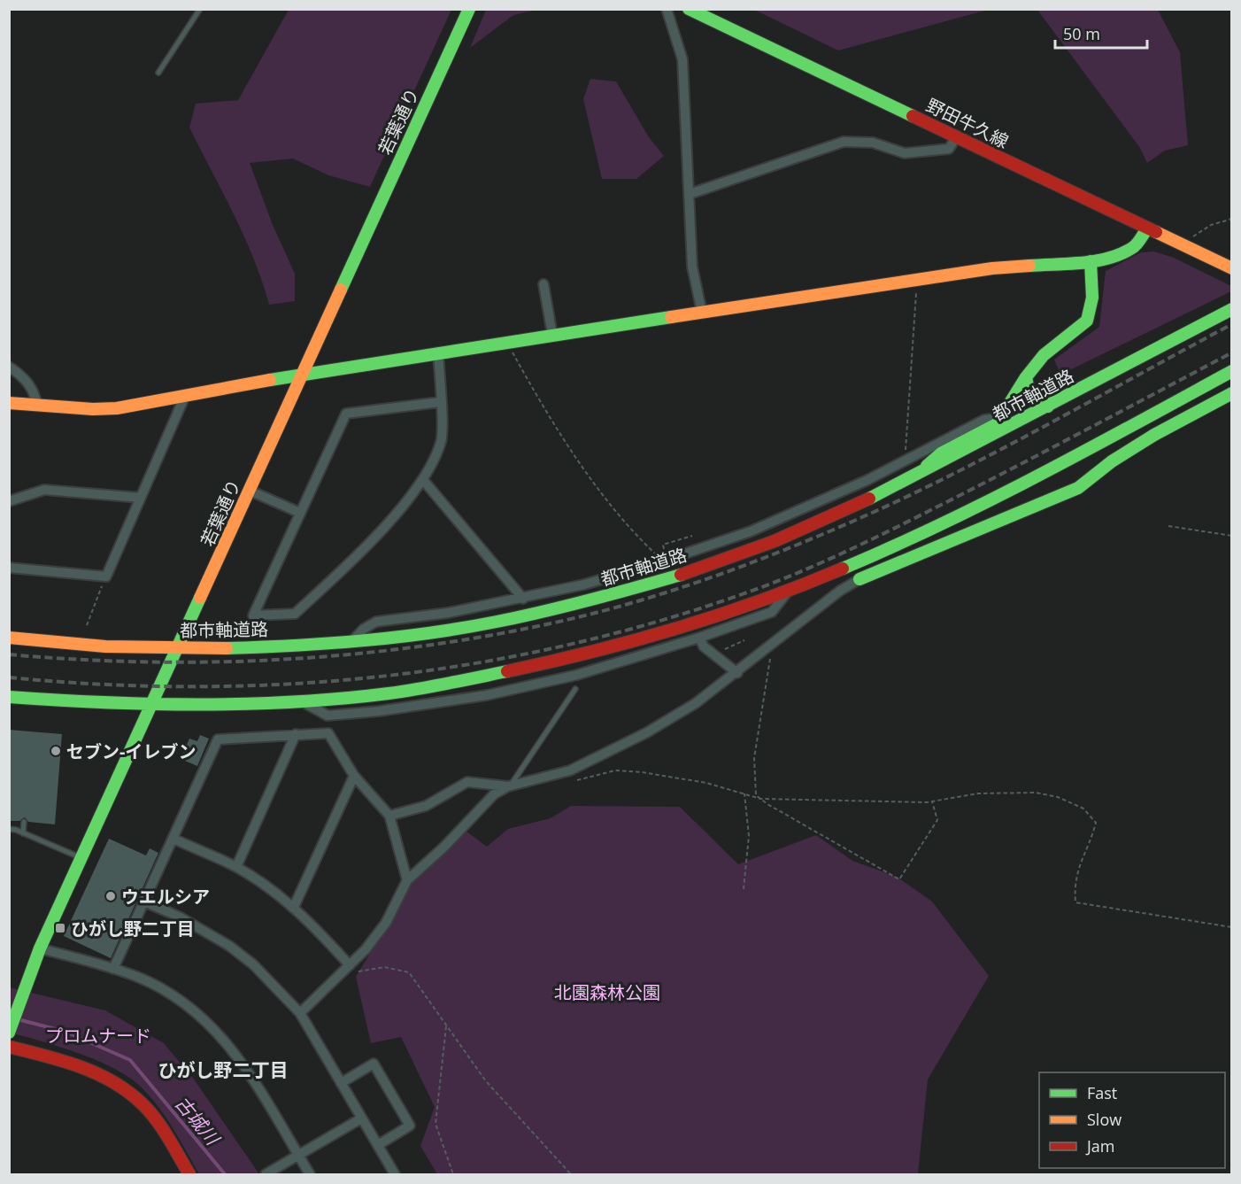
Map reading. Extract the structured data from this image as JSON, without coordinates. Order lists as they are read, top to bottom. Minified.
{"streets":{"street":["若葉通り","野田牛久線","都市軸道路"]},"crossings":[["若葉通り","都市軸道路"]],"districts":["ひがし野二丁目"],"water":["古城川"],"parks":["北園森林公園","プロムナード"],"places":{"other":["セブン-イレブン","ウエルシア"],"transit":["ひがし野二丁目"]},"legend":["Fast","Slow","Jam"],"scale_bar":"50 m"}
